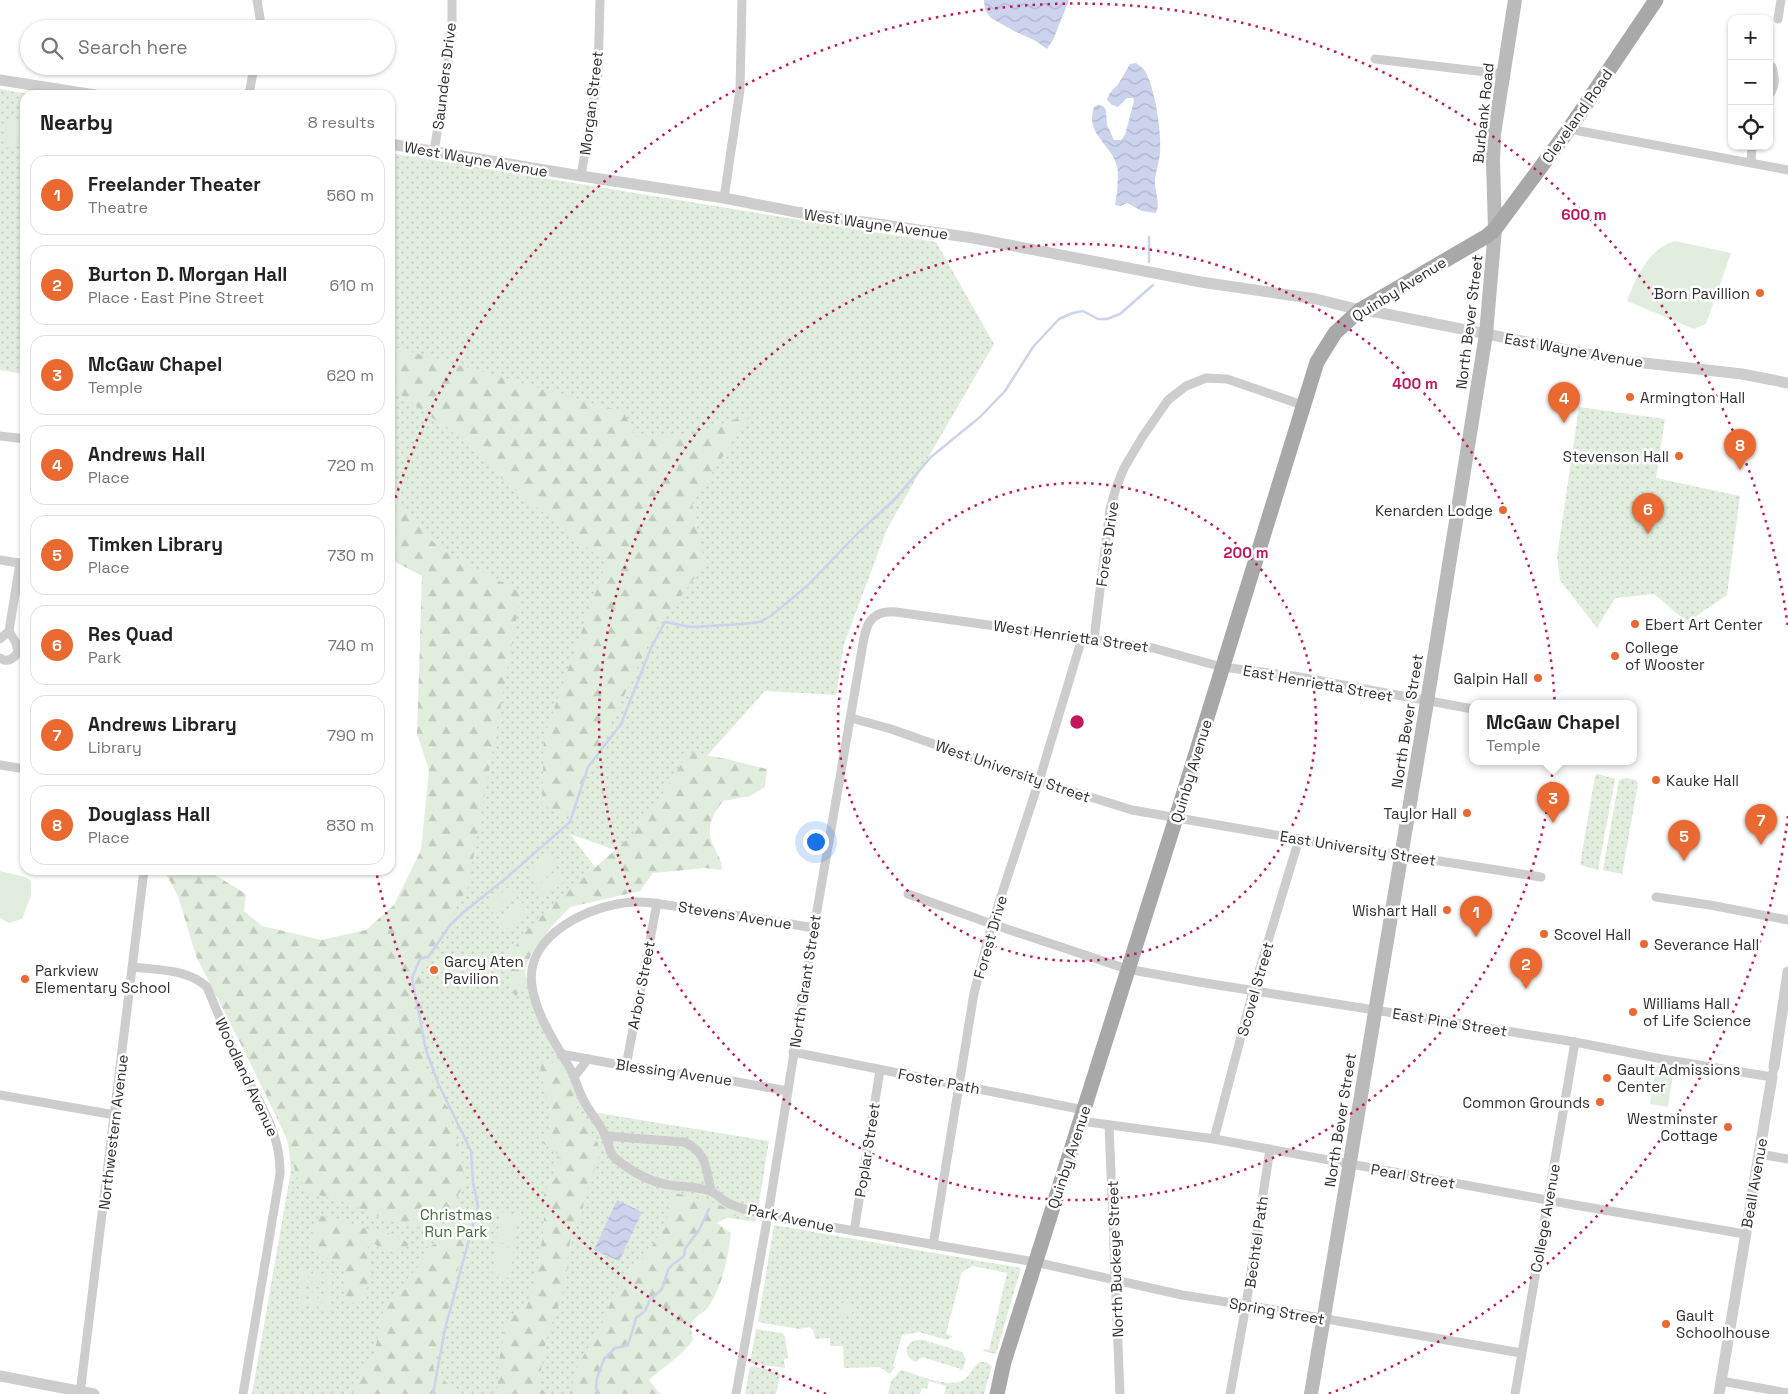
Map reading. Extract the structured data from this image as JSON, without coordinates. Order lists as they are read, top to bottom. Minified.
{"streets":{"main road":["Burbank Road","Cleveland Road","Quinby Avenue","North Bever Street"],"street":["Saunders Drive","Morgan Street","West Wayne Avenue","East Wayne Avenue","Forest Drive","West Henrietta Street","East Henrietta Street","West University Street","East University Street","Stevens Avenue","North Grant Street","Arbor Street","Scovel Street","East Pine Street","Blessing Avenue","Woodland Avenue","Foster Path","Northwestern Avenue","Poplar Street","Pearl Street","Beall Avenue","Park Avenue","College Avenue","Bechtel Path","North Buckeye Street","Spring Street"]},"crossings":[["Saunders Drive","West Wayne Avenue"],["Morgan Street","West Wayne Avenue"],["Burbank Road","Cleveland Road"],["Burbank Road","Quinby Avenue"],["Burbank Road","North Bever Street"],["Cleveland Road","Quinby Avenue"],["Cleveland Road","North Bever Street"],["West Wayne Avenue","Quinby Avenue"],["West Wayne Avenue","East Wayne Avenue"],["Quinby Avenue","North Bever Street"],["Quinby Avenue","East Wayne Avenue"],["Quinby Avenue","Forest Drive"],["Quinby Avenue","West Henrietta Street"],["Quinby Avenue","East Henrietta Street"],["Quinby Avenue","West University Street"],["Quinby Avenue","East University Street"],["Quinby Avenue","East Pine Street"],["Quinby Avenue","Foster Path"],["Quinby Avenue","Pearl Street"],["Quinby Avenue","Park Avenue"],["Quinby Avenue","Spring Street"],["North Bever Street","East Wayne Avenue"],["North Bever Street","East Henrietta Street"],["North Bever Street","East University Street"],["North Bever Street","East Pine Street"],["North Bever Street","Pearl Street"],["North Bever Street","Spring Street"],["Forest Drive","West Henrietta Street"],["Forest Drive","West University Street"],["Forest Drive","East Pine Street"],["Forest Drive","Foster Path"],["Forest Drive","Park Avenue"],["West Henrietta Street","East Henrietta Street"],["West Henrietta Street","North Grant Street"],["West University Street","East University Street"],["West University Street","North Grant Street"],["East University Street","Scovel Street"],["Stevens Avenue","North Grant Street"],["Stevens Avenue","Arbor Street"],["Stevens Avenue","Blessing Avenue"],["Stevens Avenue","Park Avenue"],["North Grant Street","Blessing Avenue"],["North Grant Street","Foster Path"],["North Grant Street","Park Avenue"],["Arbor Street","Blessing Avenue"],["Scovel Street","East Pine Street"],["Scovel Street","Pearl Street"],["East Pine Street","Beall Avenue"],["East Pine Street","College Avenue"],["Blessing Avenue","Park Avenue"],["Woodland Avenue","Northwestern Avenue"],["Foster Path","Poplar Street"],["Foster Path","Pearl Street"],["Poplar Street","Park Avenue"],["Pearl Street","Beall Avenue"],["Pearl Street","College Avenue"],["Pearl Street","Bechtel Path"],["Pearl Street","North Buckeye Street"],["Park Avenue","Spring Street"],["College Avenue","Spring Street"],["Bechtel Path","Spring Street"],["North Buckeye Street","Spring Street"]],"parks":["Christmas Run Park"],"places":["Born Pavillion","Armington Hall","Stevenson Hall","Kenarden Lodge","Ebert Art Center","College of Wooster","Galpin Hall","Kauke Hall","Taylor Hall","Wishart Hall","Scovel Hall","Severance Hall","Garcy Aten Pavilion","Parkview Elementary School","Williams Hall of Life Science","Gault Admissions Center","Common Grounds","Westminster Cottage","Gault Schoolhouse"],"page":{"map_buttons":["+","−"],"search":"Search here","heading":["Nearby","8 results"],"list":[{"mark":"1","name":"Freelander Theater","note":"Theatre","value":"560 m"},{"mark":"2","name":"Burton D. Morgan Hall","note":"Place · East Pine Street","value":"610 m"},{"mark":"3","name":"McGaw Chapel","note":"Temple","value":"620 m"},{"mark":"4","name":"Andrews Hall","note":"Place","value":"720 m"},{"mark":"5","name":"Timken Library","note":"Place","value":"730 m"},{"mark":"6","name":"Res Quad","note":"Park","value":"740 m"},{"mark":"7","name":"Andrews Library","note":"Library","value":"790 m"},{"mark":"8","name":"Douglass Hall","note":"Place","value":"830 m"}],"pins":["4","8","6","3","7","5","1","2"],"popup":["McGaw Chapel","Temple"]},"rings":["600 m","400 m","200 m"]}
